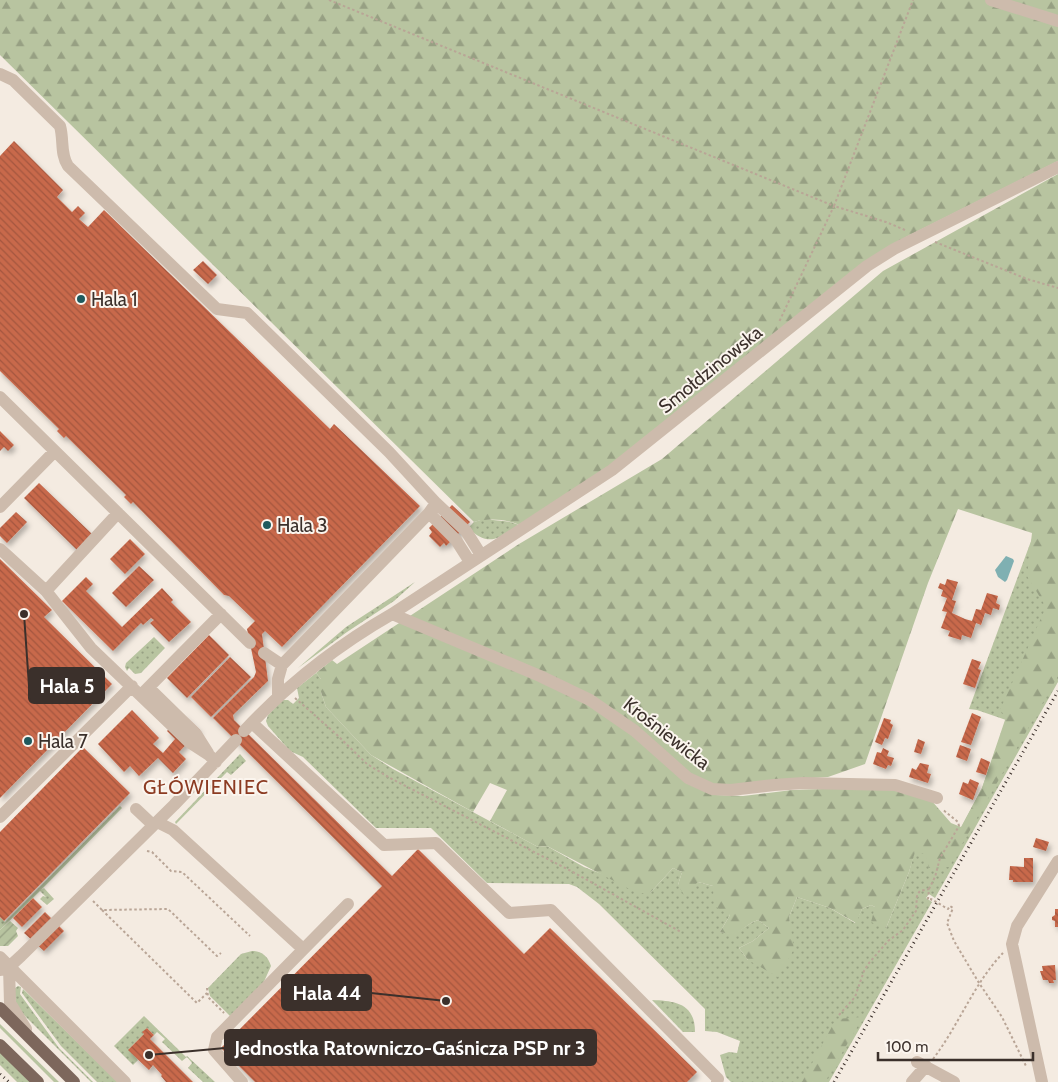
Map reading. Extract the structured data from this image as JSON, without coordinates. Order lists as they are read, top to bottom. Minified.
{"streets":{"street":["Smołdzinowska","Krośniewicka"]},"crossings":[["Smołdzinowska","Krośniewicka"]],"districts":["GŁÓWIENIEC"],"places":["Hala 1","Hala 3","Hala 5","Hala 7","Hala 44","Jednostka Ratowniczo-Gaśnicza PSP nr 3"],"scale_bar":"100 m"}
